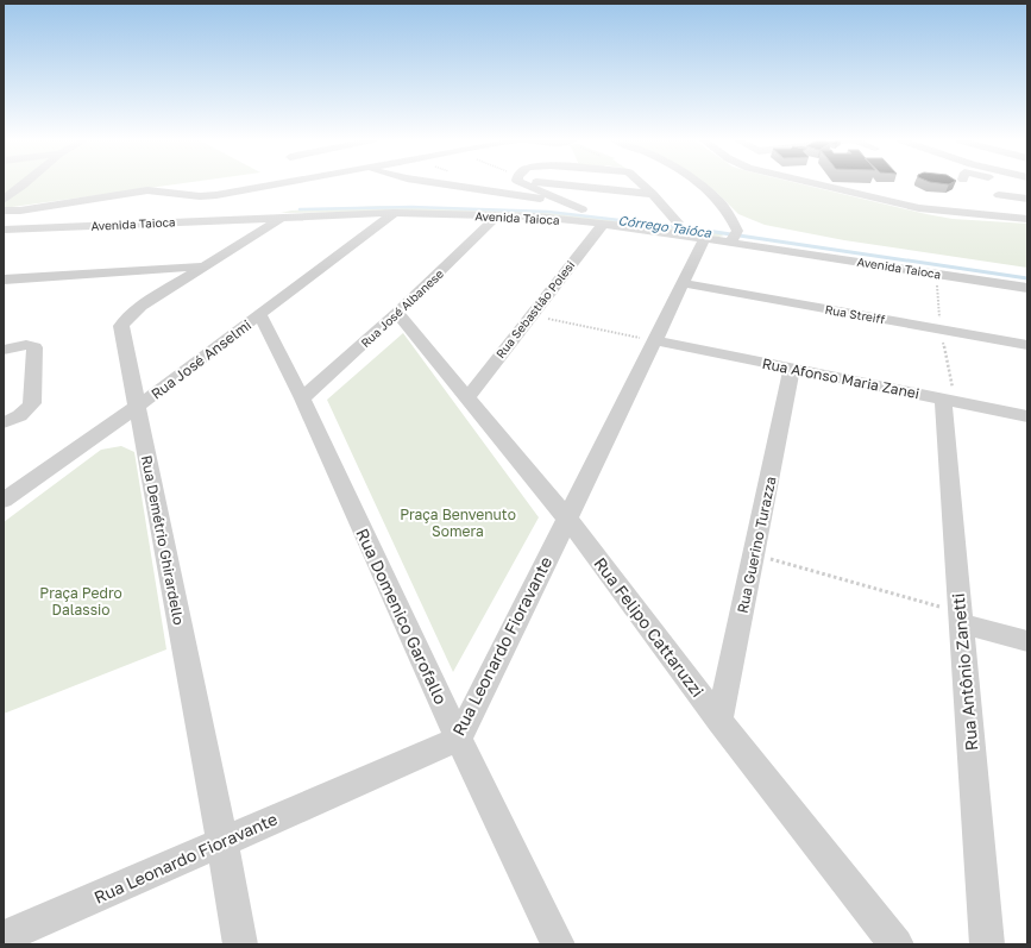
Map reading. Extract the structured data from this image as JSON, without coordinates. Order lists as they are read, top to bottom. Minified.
{"streets":{"street":["Avenida Taioca","Rua José Albanese","Rua Sebastião Polesi","Rua Streiff","Rua José Anselmi","Rua Afonso Maria Zanei","Rua Demétrio Ghirardello","Rua Guerino Turazza","Rua Domenico Garofallo","Rua Felipo Cattaruzzi","Rua Leonardo Fioravante","Rua Antônio Zanetti"]},"crossings":[["Avenida Taioca","Rua José Albanese"],["Avenida Taioca","Rua Sebastião Polesi"],["Avenida Taioca","Rua José Anselmi"],["Avenida Taioca","Rua Demétrio Ghirardello"],["Avenida Taioca","Rua Leonardo Fioravante"],["Rua José Albanese","Rua Domenico Garofallo"],["Rua José Albanese","Rua Felipo Cattaruzzi"],["Rua Sebastião Polesi","Rua Felipo Cattaruzzi"],["Rua Streiff","Rua Leonardo Fioravante"],["Rua José Anselmi","Rua Demétrio Ghirardello"],["Rua José Anselmi","Rua Domenico Garofallo"],["Rua Afonso Maria Zanei","Rua Guerino Turazza"],["Rua Afonso Maria Zanei","Rua Leonardo Fioravante"],["Rua Afonso Maria Zanei","Rua Antônio Zanetti"],["Rua Demétrio Ghirardello","Rua Leonardo Fioravante"],["Rua Guerino Turazza","Rua Felipo Cattaruzzi"],["Rua Domenico Garofallo","Rua Leonardo Fioravante"],["Rua Felipo Cattaruzzi","Rua Leonardo Fioravante"]],"water":["Córrego Taióca"],"parks":["Praça Benvenuto Somera","Praça Pedro Dalassio"]}
